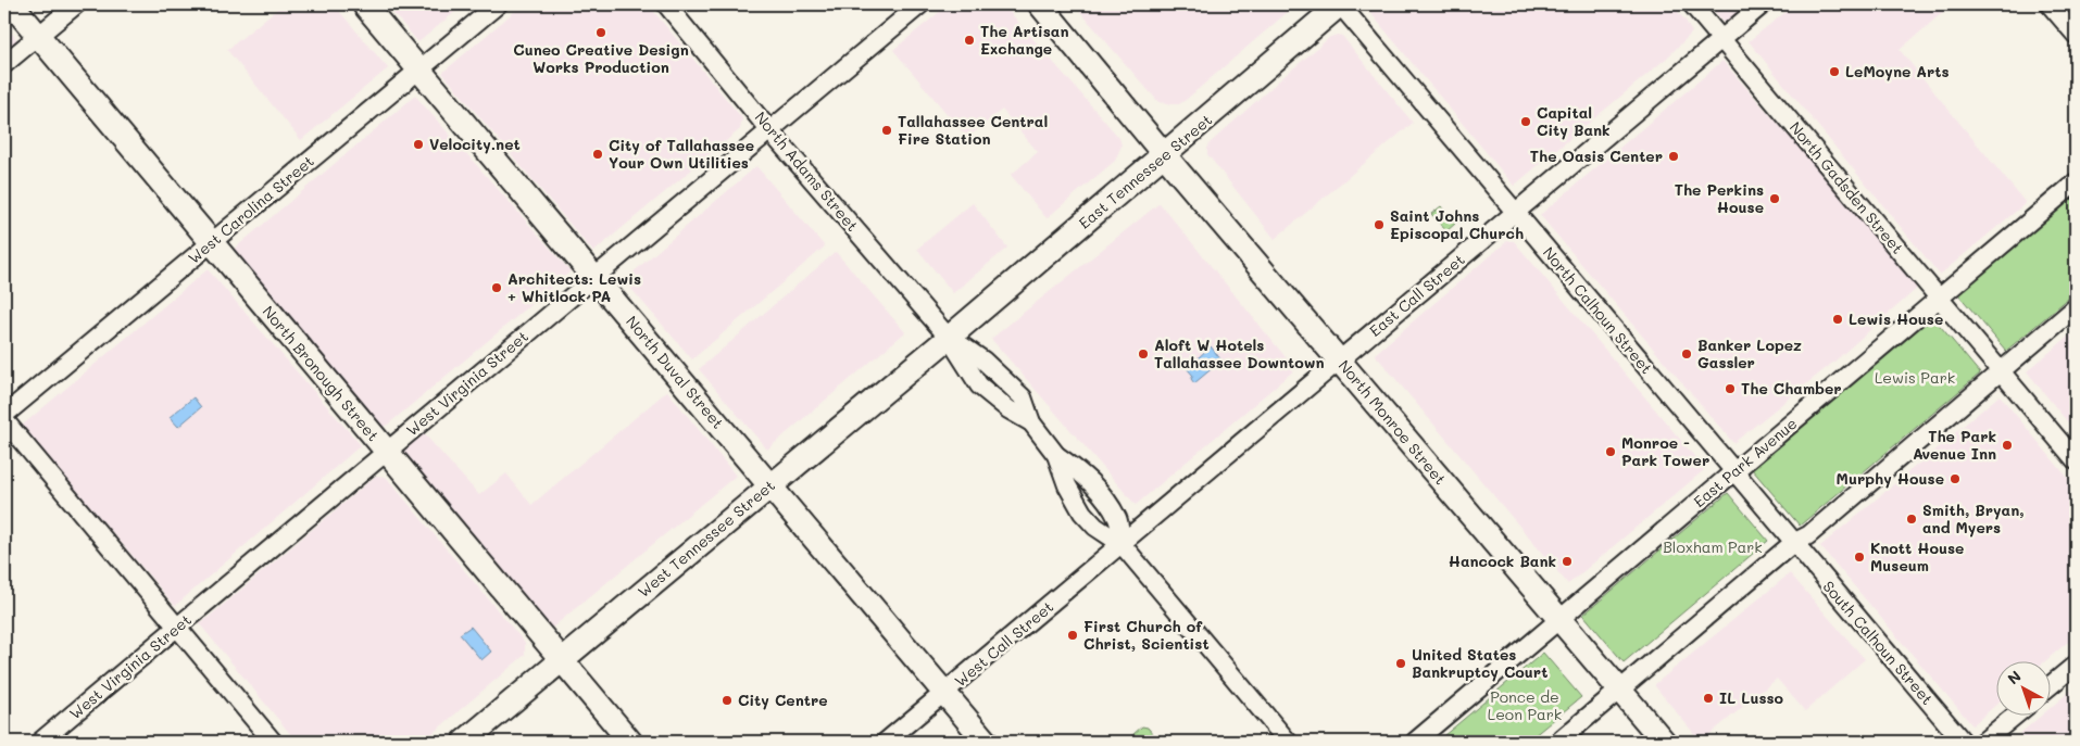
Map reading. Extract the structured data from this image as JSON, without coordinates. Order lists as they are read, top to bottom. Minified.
{"streets":{"main road":["East Tennessee Street","North Duval Street","North Bronough Street","North Monroe Street","West Tennessee Street"],"street":["North Adams Street","North Gadsden Street","West Carolina Street","East Call Street","North Calhoun Street","West Virginia Street","East Park Avenue","South Calhoun Street","West Call Street"]},"crossings":[["North Adams Street","East Tennessee Street"],["North Adams Street","East Call Street"],["North Adams Street","West Virginia Street"],["North Adams Street","West Tennessee Street"],["North Adams Street","West Call Street"],["East Tennessee Street","North Calhoun Street"],["East Tennessee Street","North Monroe Street"],["East Tennessee Street","West Tennessee Street"],["North Gadsden Street","East Call Street"],["North Gadsden Street","East Park Avenue"],["West Carolina Street","North Duval Street"],["West Carolina Street","North Bronough Street"],["East Call Street","North Calhoun Street"],["East Call Street","North Monroe Street"],["East Call Street","West Call Street"],["North Calhoun Street","East Park Avenue"],["North Calhoun Street","South Calhoun Street"],["North Duval Street","West Virginia Street"],["North Duval Street","West Tennessee Street"],["North Duval Street","West Call Street"],["North Bronough Street","West Virginia Street"],["North Bronough Street","West Tennessee Street"],["North Monroe Street","East Park Avenue"]],"parks":["Lewis Park","Bloxham Park","Ponce de Leon Park"],"places":["Cuneo Creative Design Works Production","The Artisan Exchange","LeMoyne Arts","Capital City Bank","Tallahassee Central Fire Station","Velocity.net","City of Tallahassee Your Own Utilities","The Oasis Center","The Perkins House","Saint Johns Episcopal Church","Architects: Lewis + Whitlock PA","Lewis House","Aloft W Hotels Tallahassee Downtown","Banker Lopez Gassler","The Chamber","The Park Avenue Inn","Monroe - Park Tower","Murphy House","Smith, Bryan, and Myers","Knott House Museum","Hancock Bank","First Church of Christ, Scientist","United States Bankruptcy Court","IL Lusso","City Centre"],"north":"top left"}
